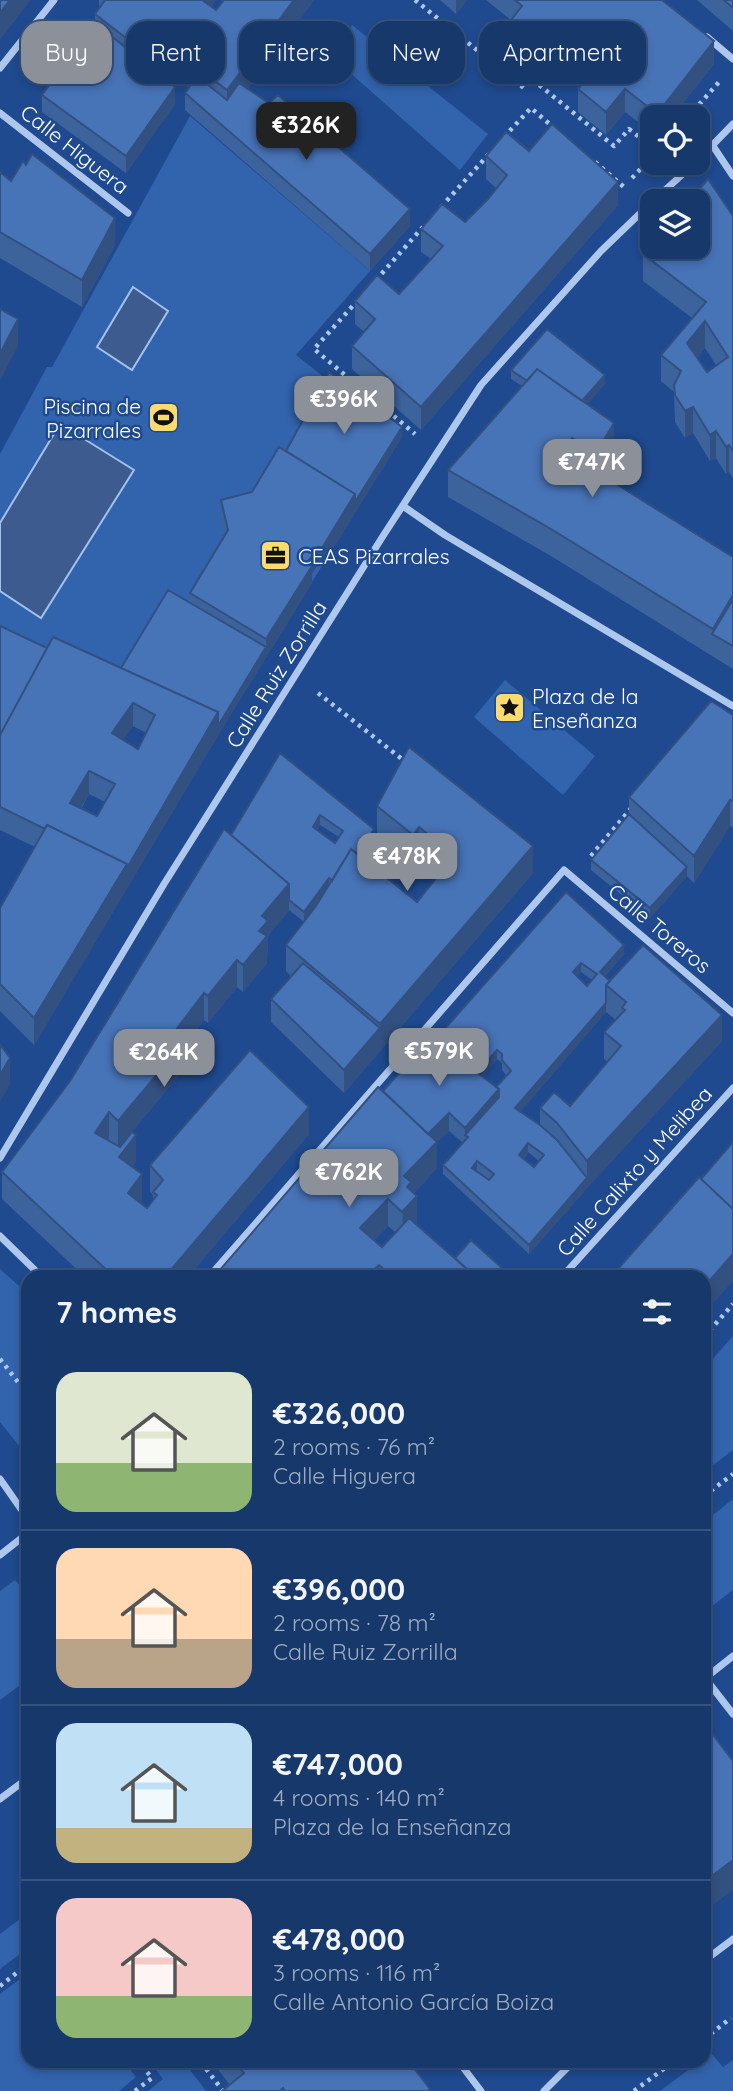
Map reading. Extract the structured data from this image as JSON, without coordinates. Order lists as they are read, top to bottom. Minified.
{"streets":{"street":["Calle Higuera","Calle Ruiz Zorrilla","Calle Toreros","Calle Calixto y Melibea"]},"places":{"sports":["Piscina de Pizarrales"],"office":["CEAS Pizarrales"],"place":["Plaza de la Enseñanza"]},"page":{"chip":["Buy","Rent","Filters","New","Apartment"],"price":["€326K","€396K","€747K","€478K","€579K","€264K","€762K"],"heading":"7 homes","list":[{"name":"€326,000","note":"2 rooms · 76 m² · Calle Higuera"},{"name":"€396,000","note":"2 rooms · 78 m² · Calle Ruiz Zorrilla"},{"name":"€747,000","note":"4 rooms · 140 m² · Plaza de la Enseñanza"},{"name":"€478,000","note":"3 rooms · 116 m² · Calle Antonio García Boiza"}]}}
